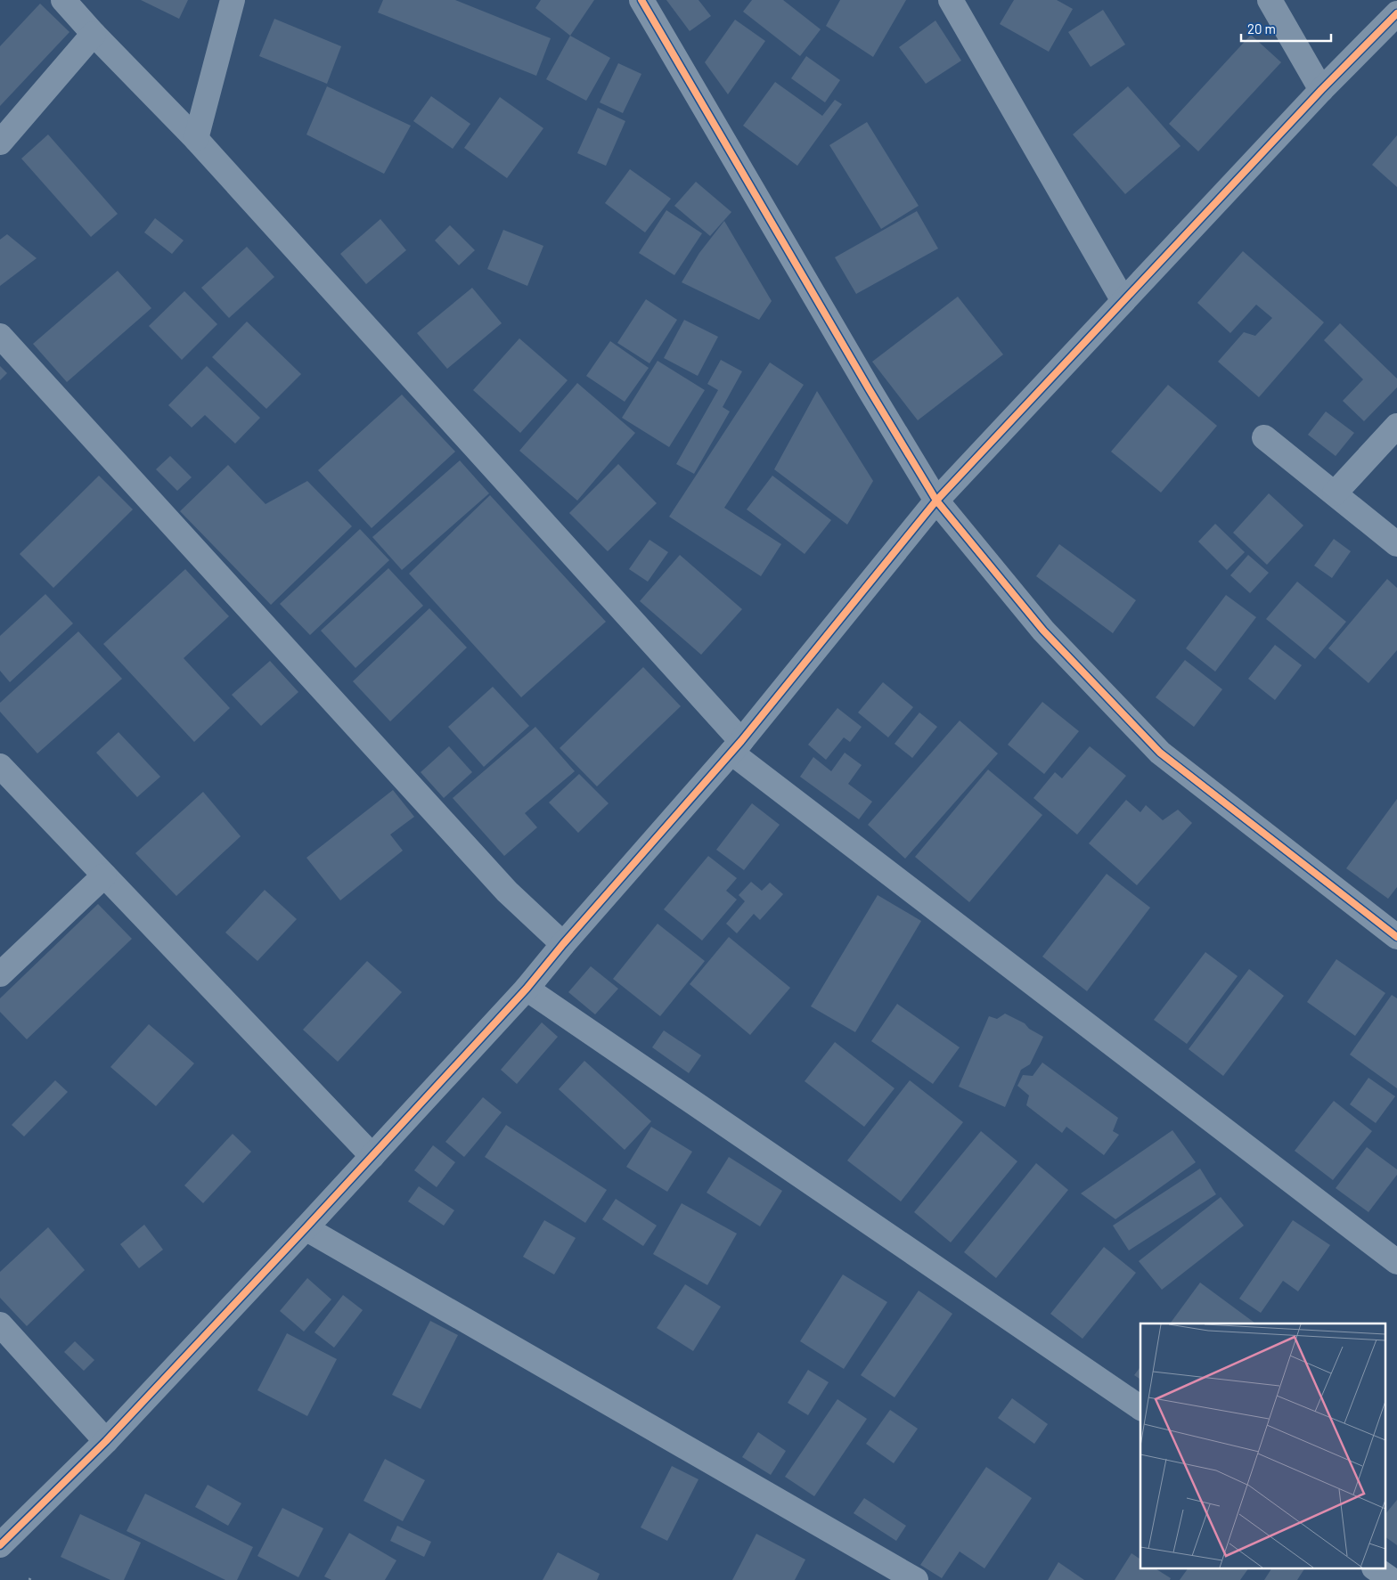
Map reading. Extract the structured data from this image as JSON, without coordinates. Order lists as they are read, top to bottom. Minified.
{"scale_bar":"20 m"}
